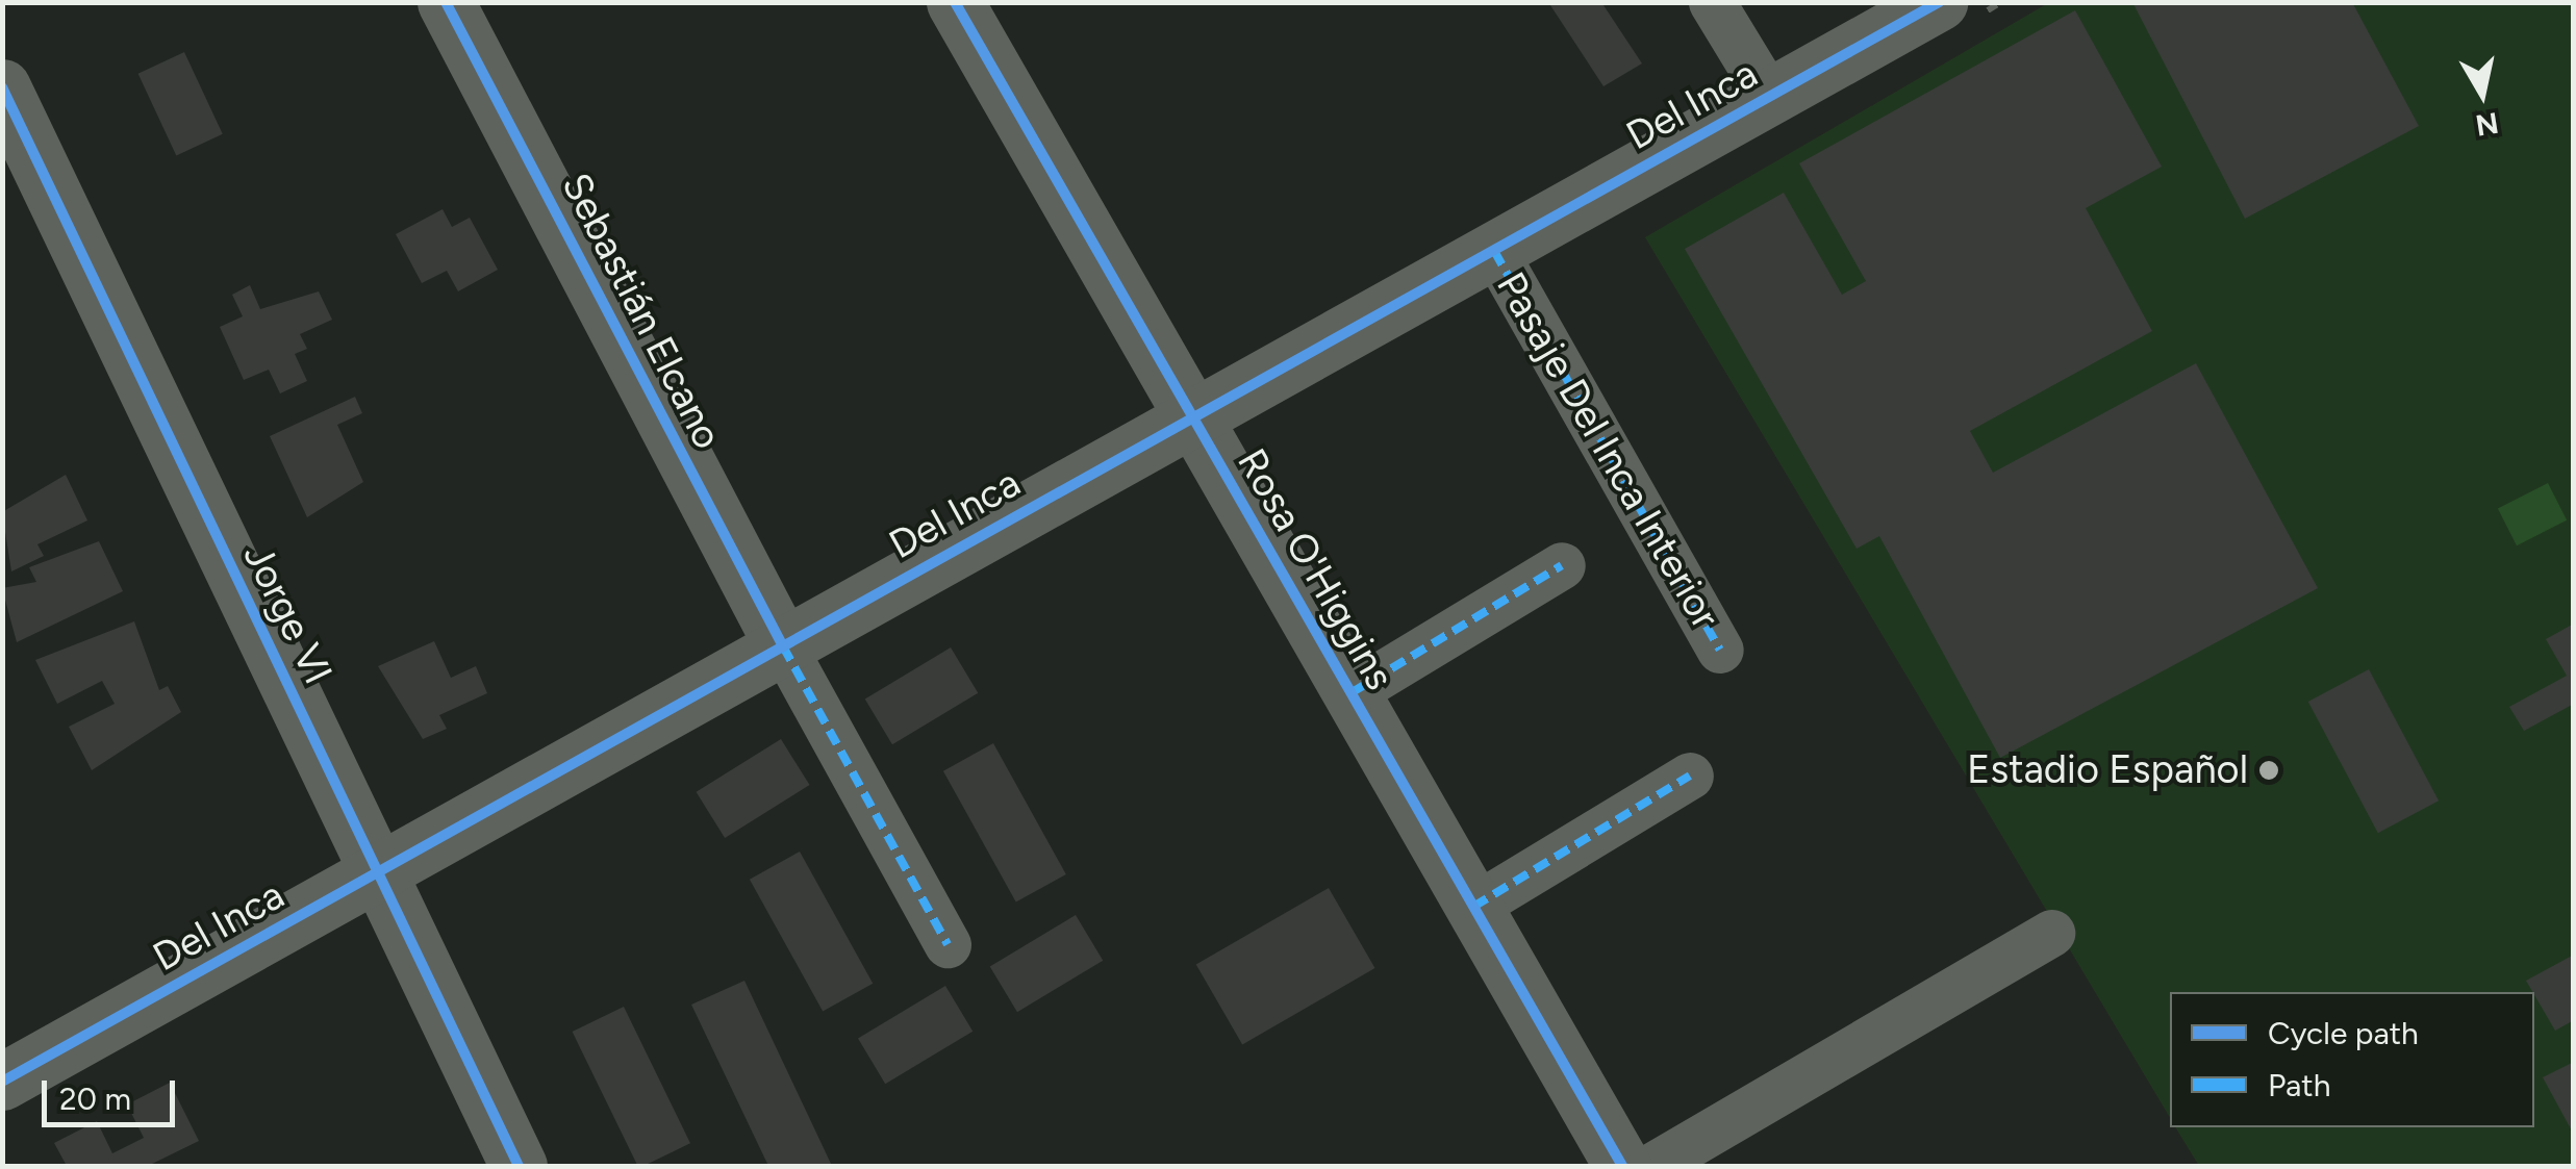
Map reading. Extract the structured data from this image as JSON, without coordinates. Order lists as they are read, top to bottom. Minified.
{"streets":{"street":["Del Inca","Sebastián Elcano","Pasaje Del Inca Interior","Rosa O'Higgins","Jorge VI"]},"crossings":[["Del Inca","Sebastián Elcano"],["Del Inca","Pasaje Del Inca Interior"],["Del Inca","Rosa O'Higgins"],["Del Inca","Jorge VI"]],"places":["Estadio Español"],"legend":["Cycle path","Path"],"scale_bar":"20 m","north":"bottom"}
